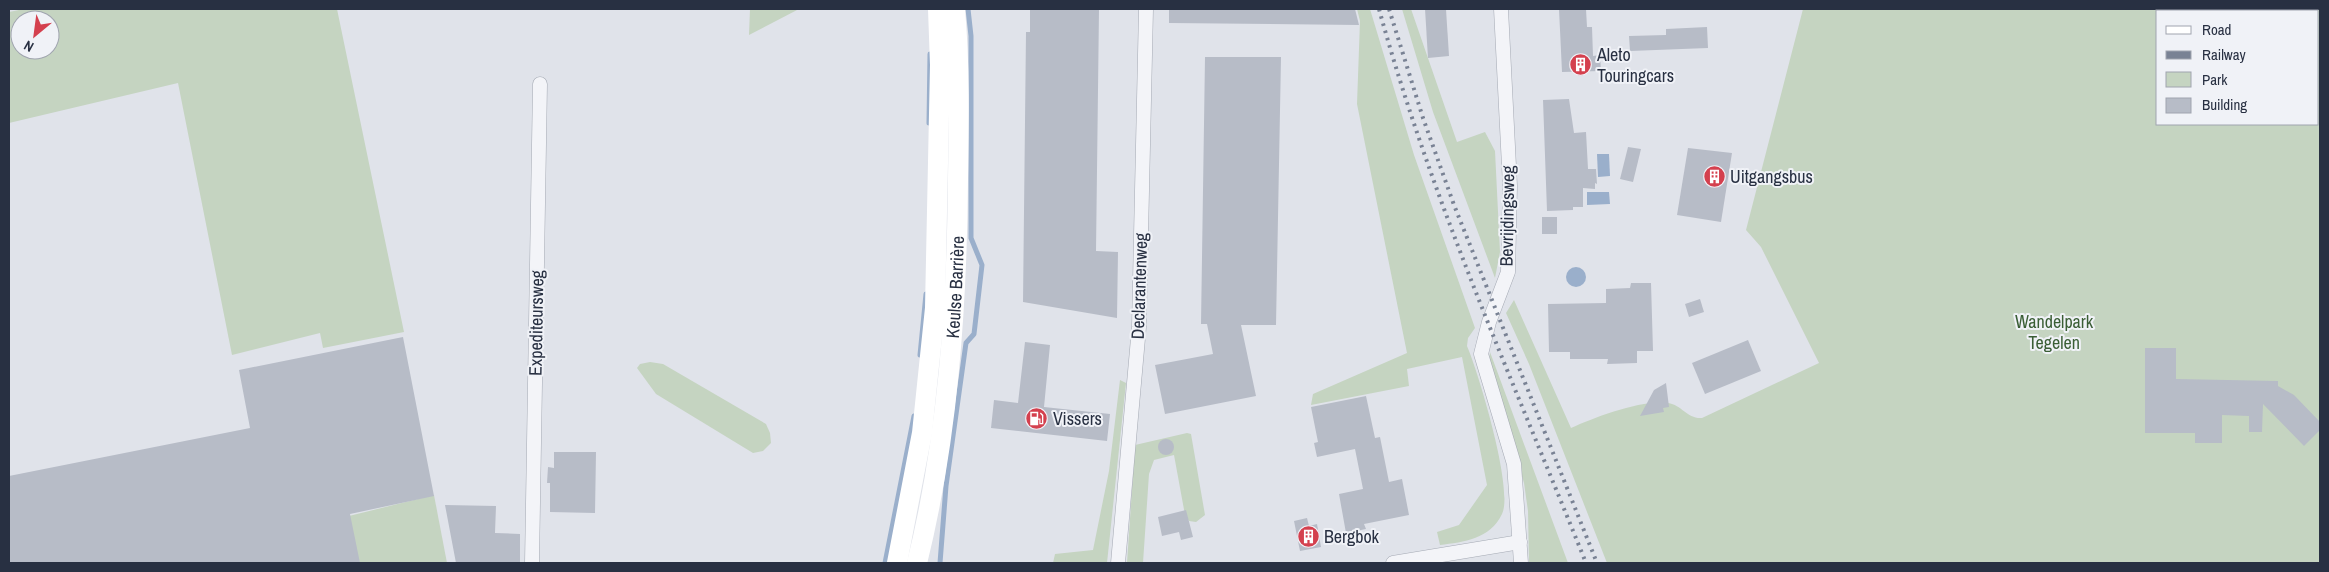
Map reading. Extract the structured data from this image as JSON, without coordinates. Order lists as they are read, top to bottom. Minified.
{"streets":{"main road":["Keulse Barrière"],"street":["Bevrijdingsweg","Declarantenweg","Expediteursweg"]},"parks":["Wandelpark Tegelen"],"places":{"building":["Aleto Touringcars","Uitgangsbus","Bergbok"],"fuel station":["Vissers"]},"legend":["Road","Railway","Park","Building"],"north":"bottom left"}
